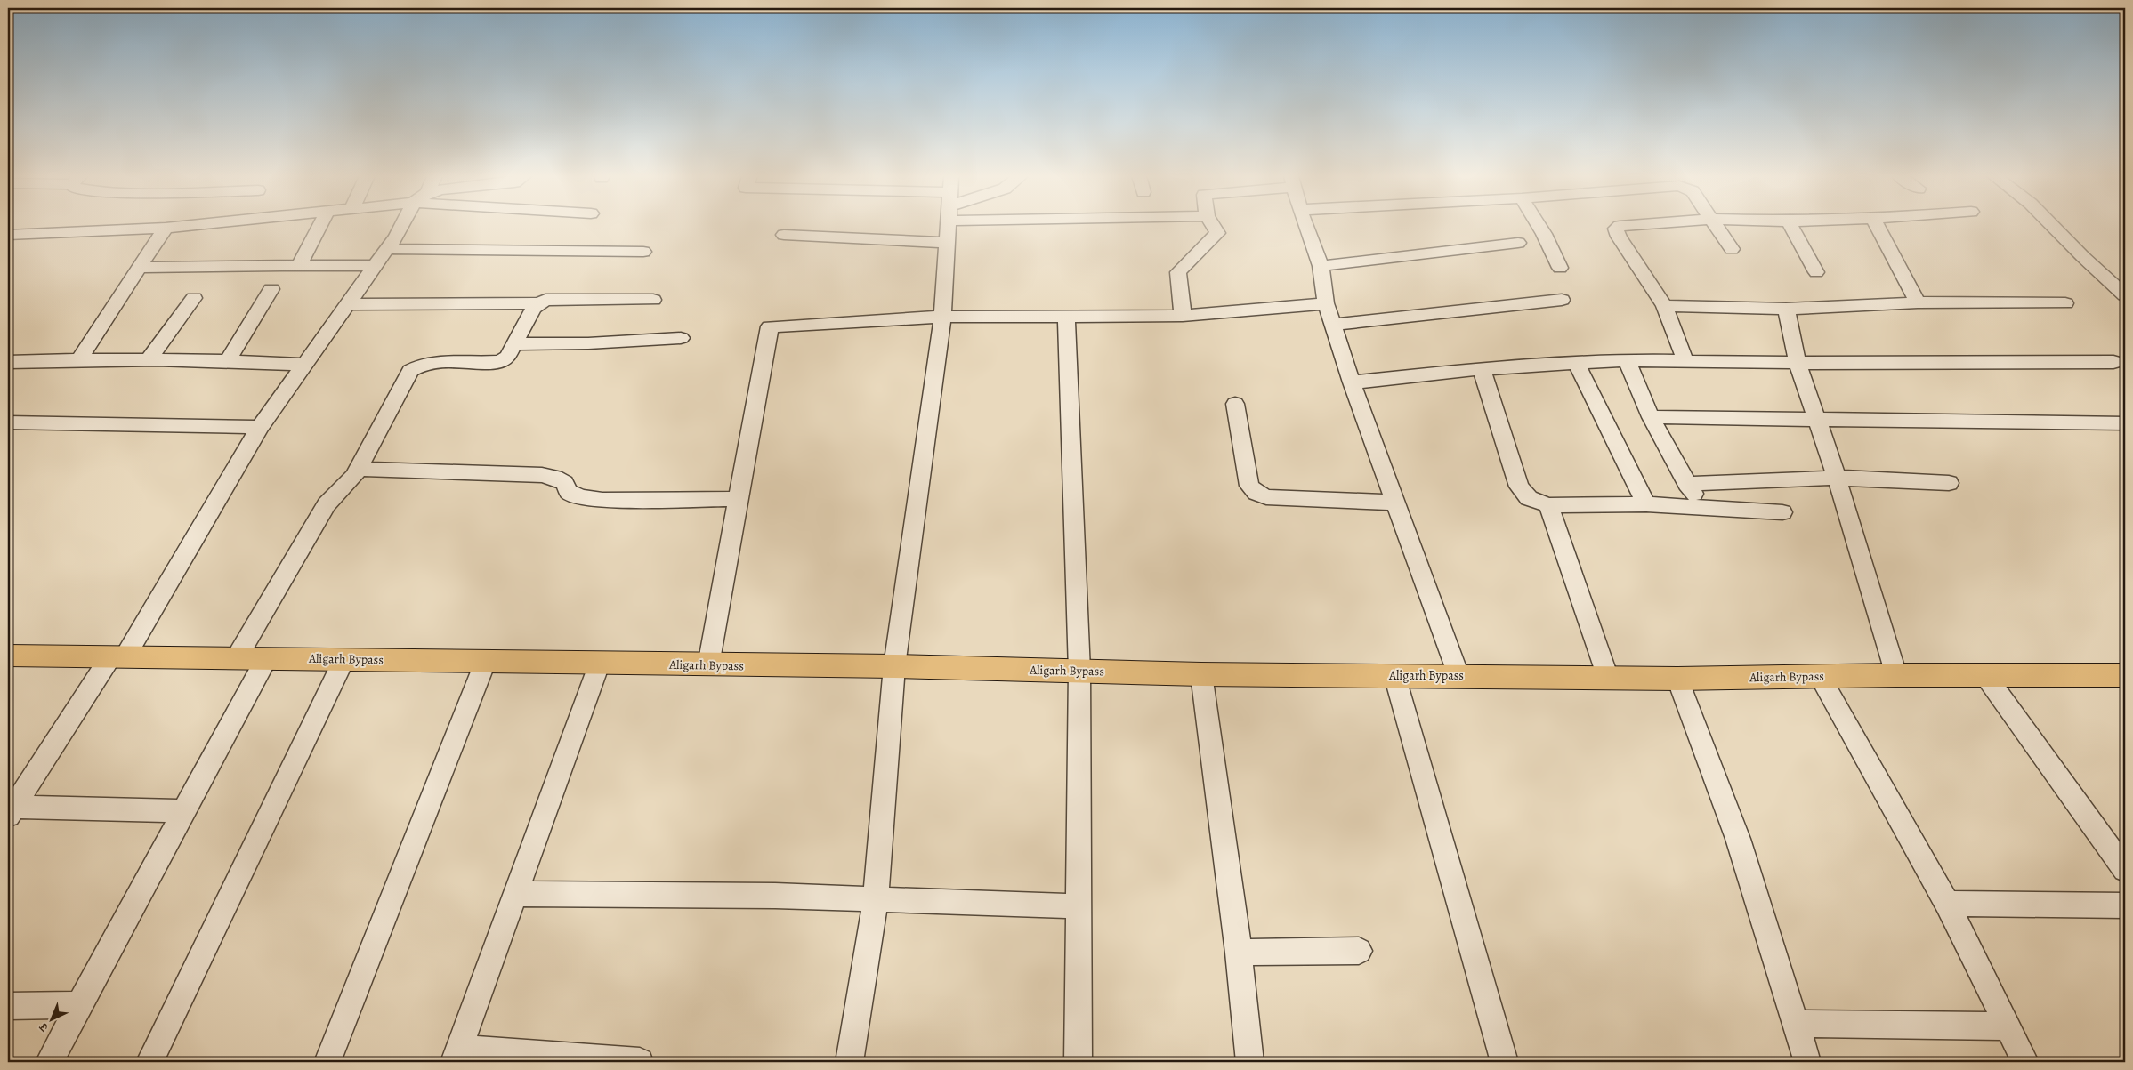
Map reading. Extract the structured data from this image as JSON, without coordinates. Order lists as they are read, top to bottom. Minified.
{"streets":{"main road":["Aligarh Bypass"]},"north":"bottom left"}
